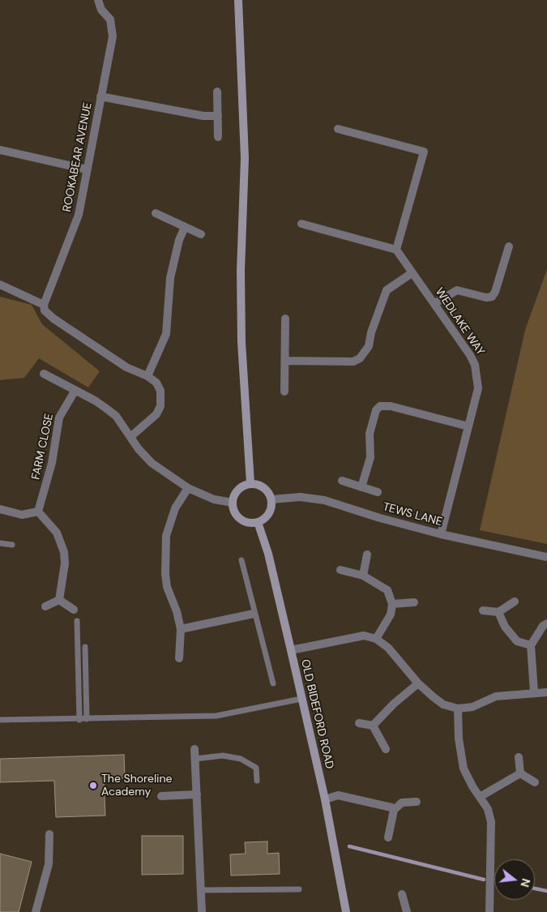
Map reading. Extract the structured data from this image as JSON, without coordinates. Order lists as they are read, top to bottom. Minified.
{"streets":{"street":["ROOKABEAR AVENUE","WEDLAKE WAY","FARM CLOSE","TEWS LANE","OLD BIDEFORD ROAD"]},"crossings":[["WEDLAKE WAY","TEWS LANE"],["TEWS LANE","OLD BIDEFORD ROAD"]],"places":["The Shoreline Academy"],"north":"right"}
